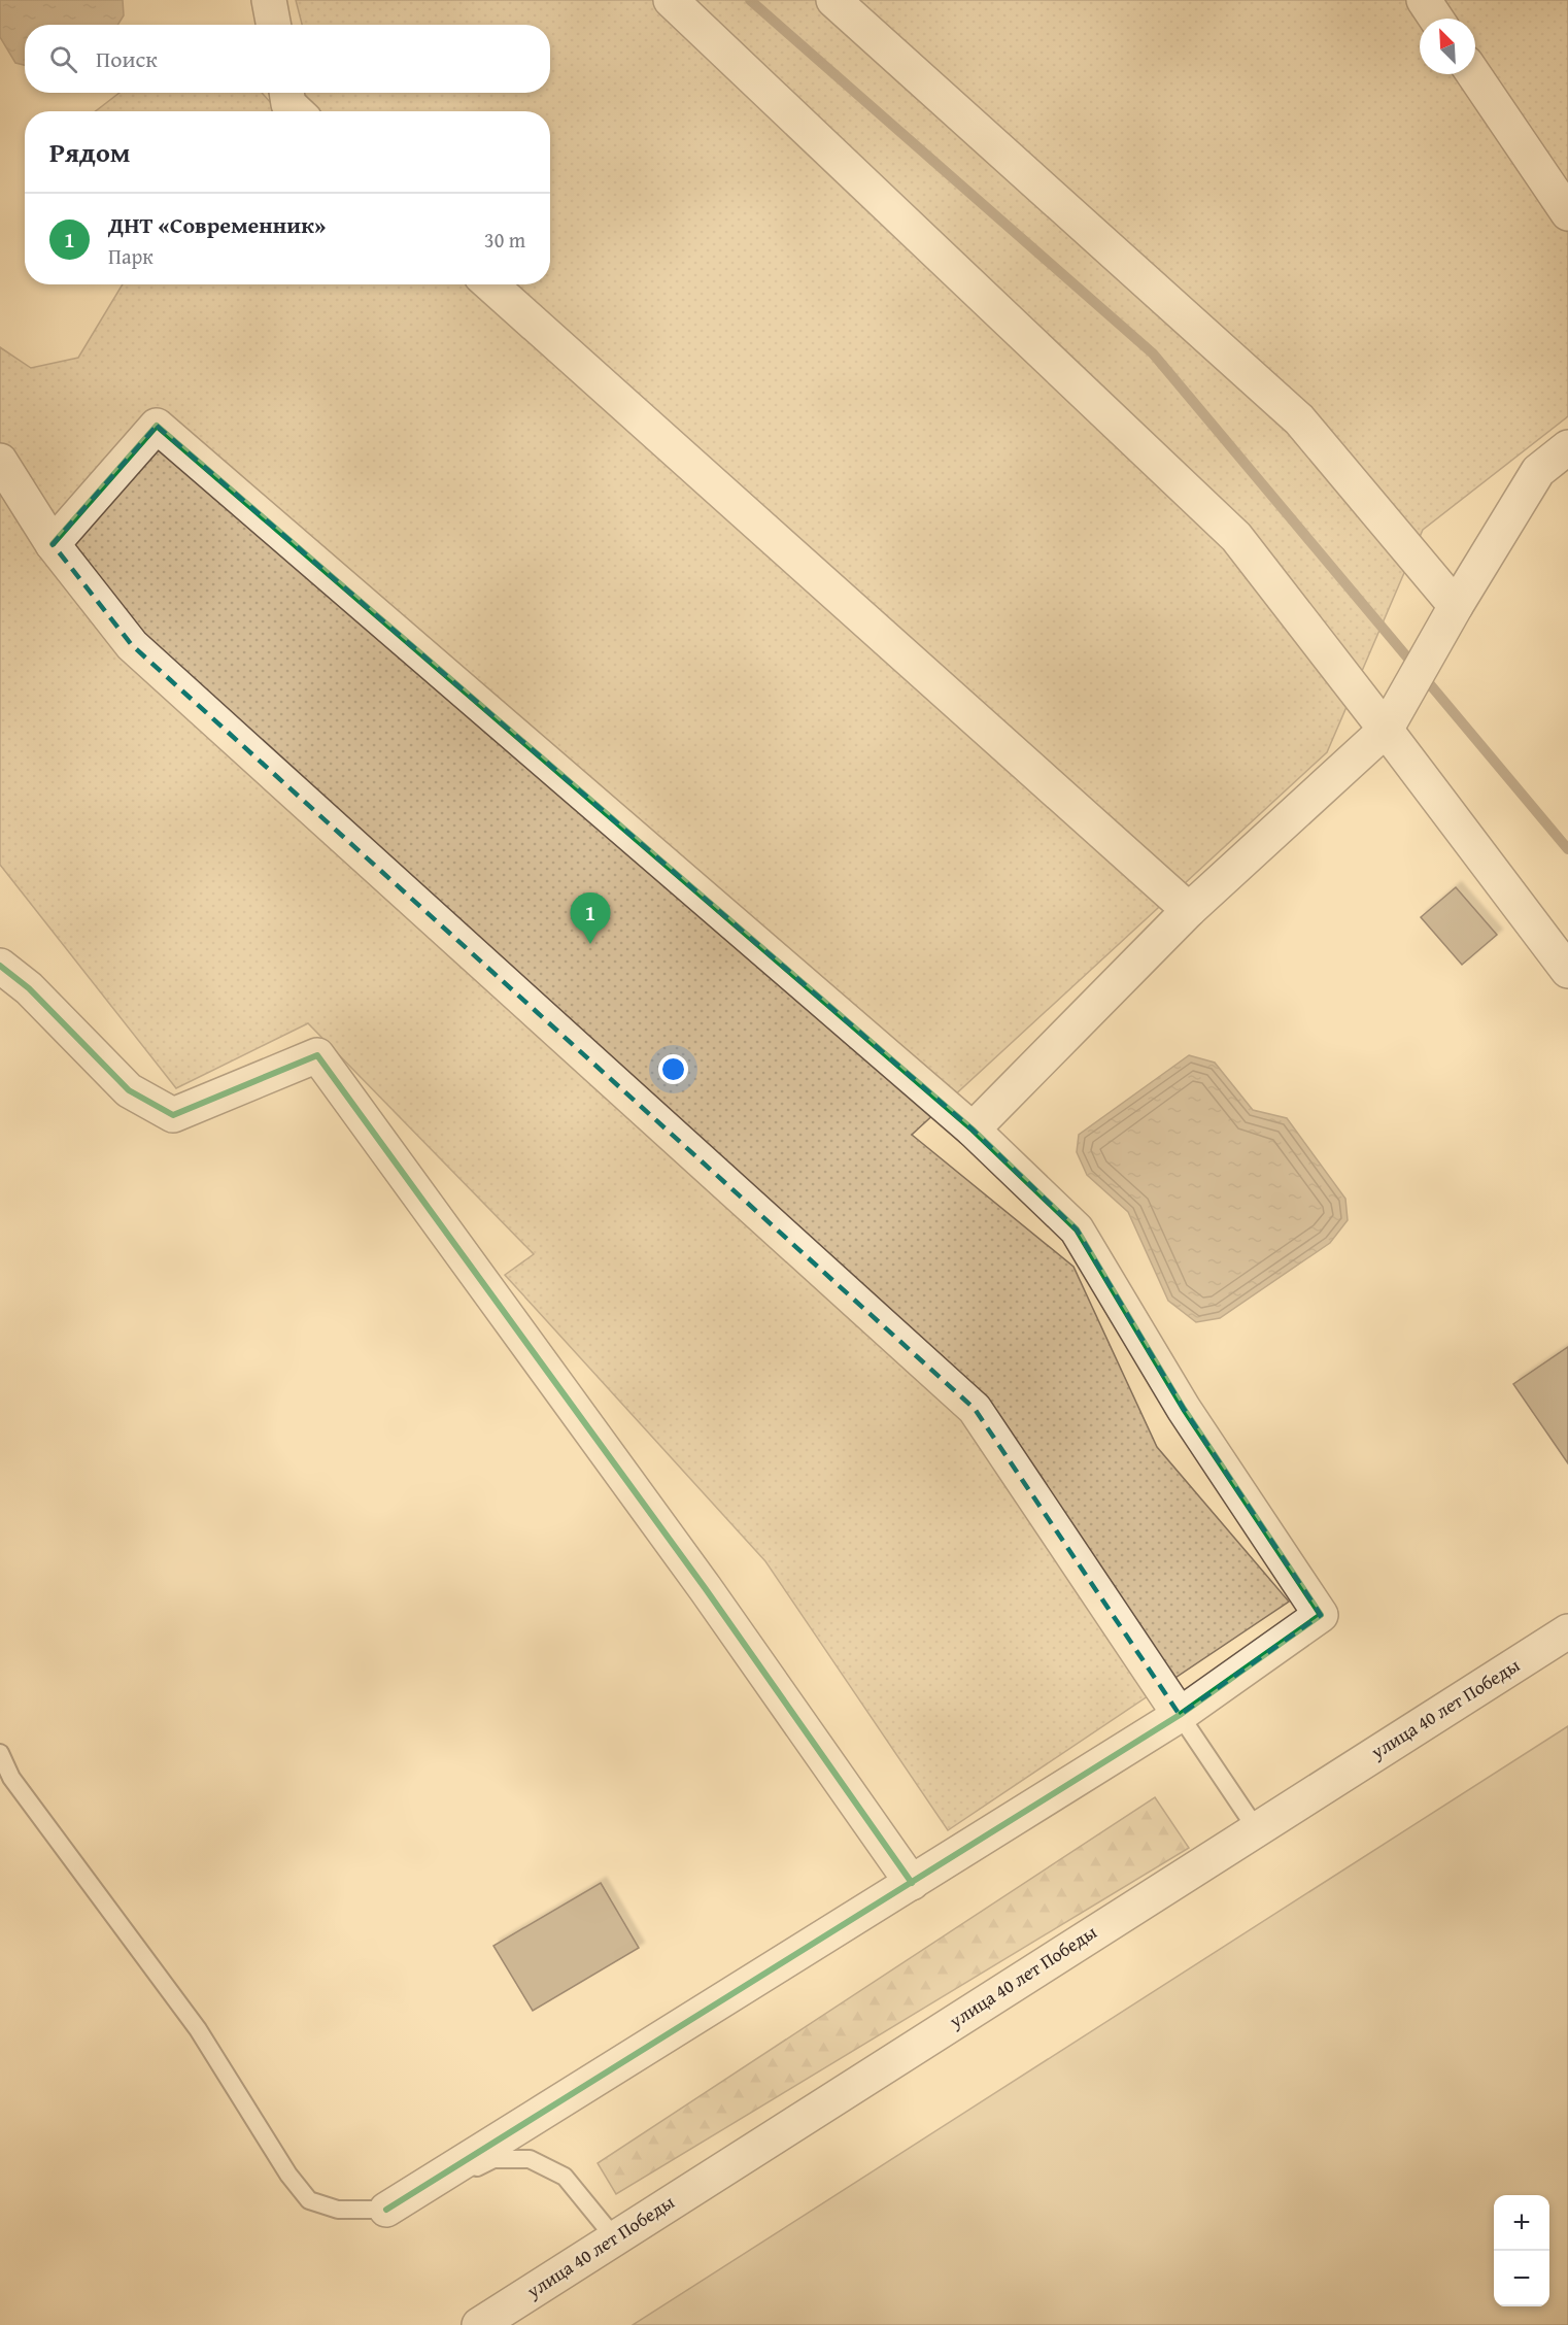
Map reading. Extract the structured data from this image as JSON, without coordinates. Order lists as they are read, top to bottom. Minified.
{"streets":{"street":["улица 40 лет Победы"]},"north":"top left","page":{"search":"Поиск","heading":"Рядом","list":[{"mark":"1","name":"ДНТ «Современник»","note":"Парк","value":"30 m"}],"pins":"1","map_buttons":["+","−"]}}
